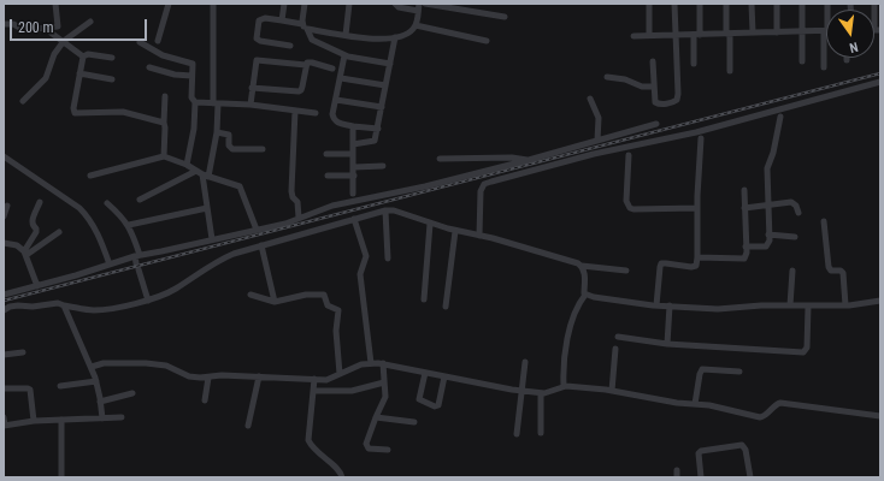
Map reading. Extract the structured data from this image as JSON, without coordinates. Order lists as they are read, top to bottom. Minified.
{"scale_bar":"200 m","north":"bottom"}
